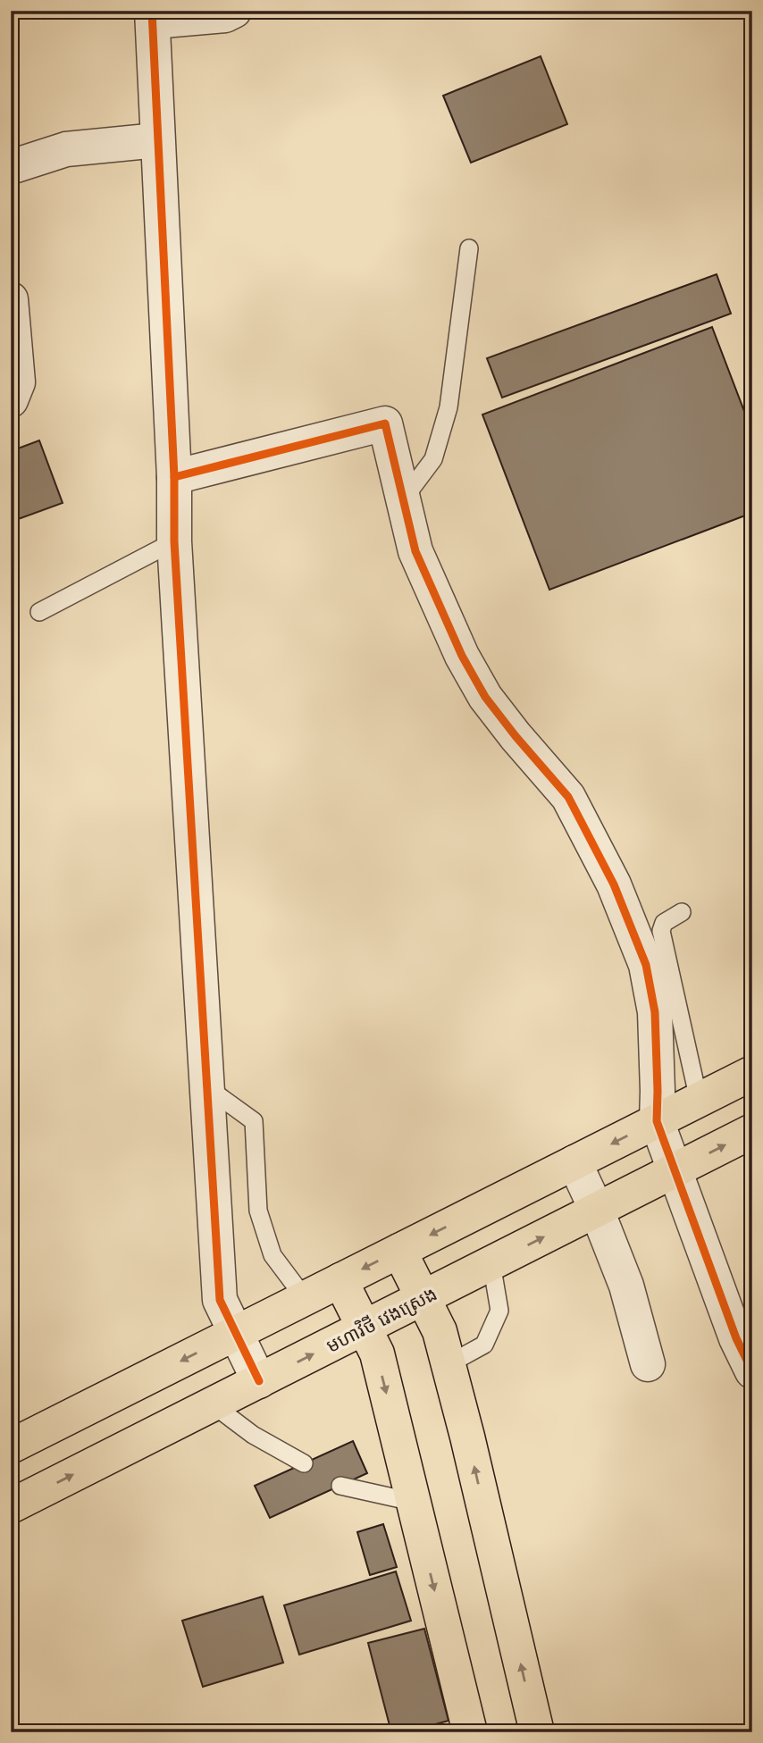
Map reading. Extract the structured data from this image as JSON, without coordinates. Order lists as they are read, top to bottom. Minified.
{"streets":{"main road":["មហាវិថី វេងស្រេង"]}}
